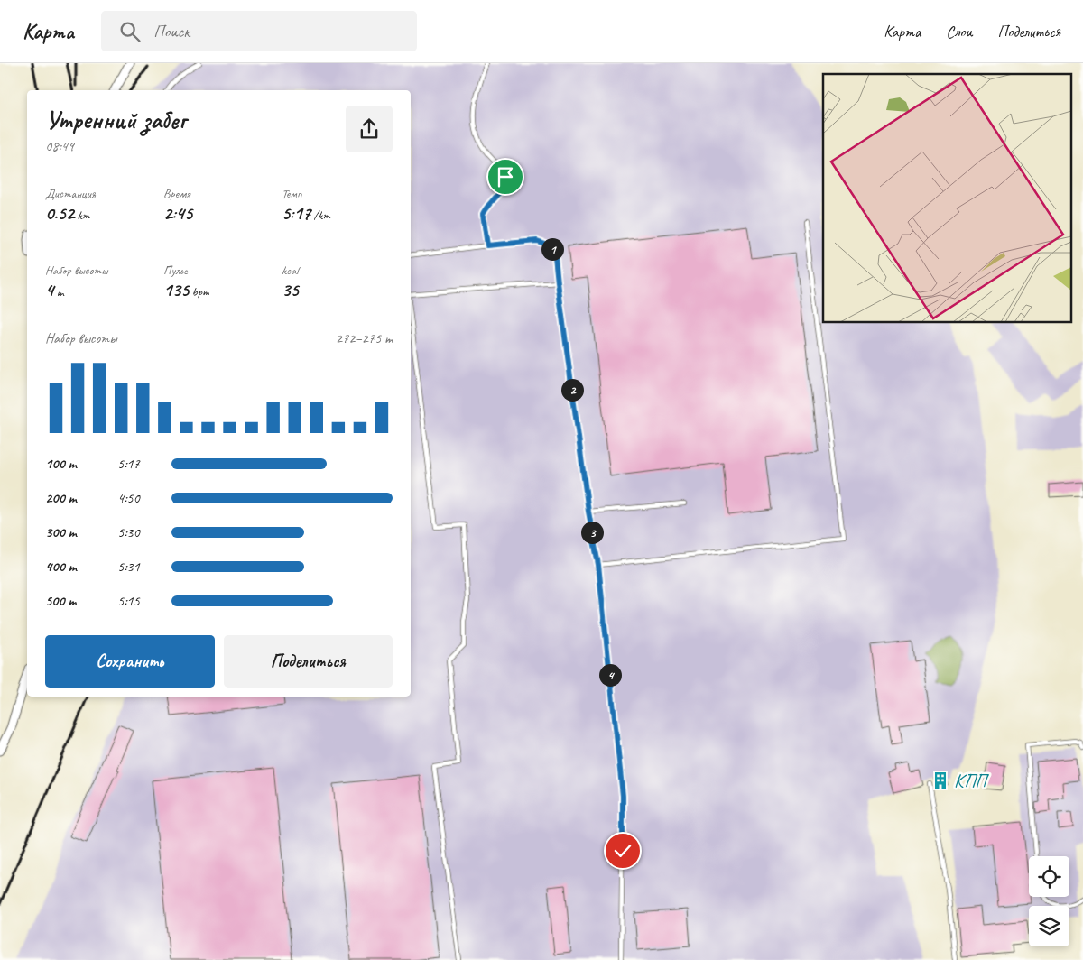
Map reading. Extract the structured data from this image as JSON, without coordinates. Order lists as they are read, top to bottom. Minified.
{"places":{"building":["КПП"]},"page":{"header":"Карта","search":"Поиск","nav":["Карта","Слои","Поделиться"],"heading":["Утренний забег","08:49"],"stats":[["Дистанция","0.52 km"],["Время","2:45"],["Темп","5:17 /km"],["Набор высоты","4 m"],["Пульс","135 bpm"],["kcal","35"]],"pins":["1","2","3","4"],"chart":["Набор высоты","272–275 m"],"list":[{"name":"100 m","note":"5:17"},{"name":"200 m","note":"4:50"},{"name":"300 m","note":"5:30"},{"name":"400 m","note":"5:31"},{"name":"500 m","note":"5:15"}],"buttons":["Сохранить","Поделиться"]}}
